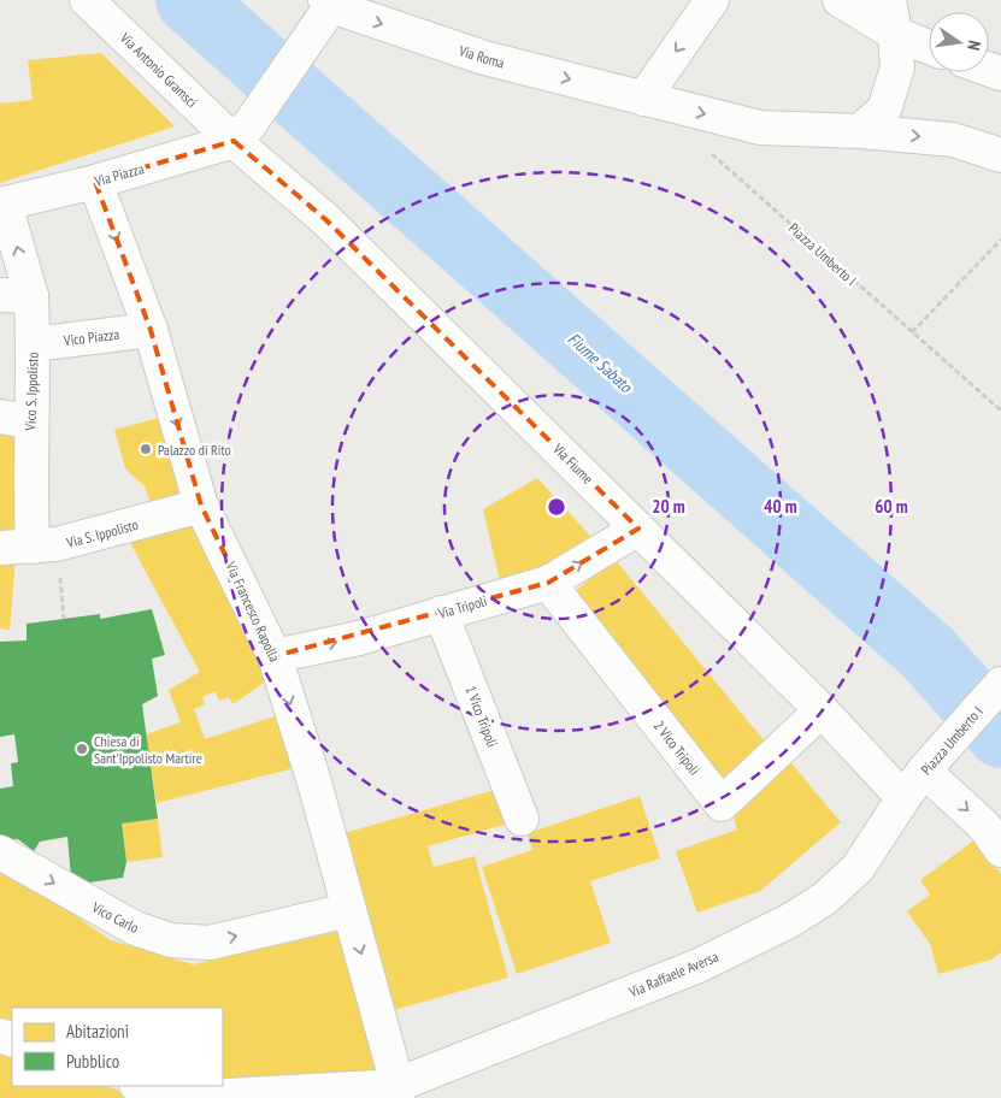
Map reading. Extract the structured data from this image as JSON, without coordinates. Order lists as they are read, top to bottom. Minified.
{"streets":{"street":["Via Roma","Via Antonio Gramsci","Via Piazza","Piazza Umberto I","Vico Piazza","Vico S. Ippolisto","Via Fiume","Via S. Ippolisto","Via Tripoli","Via Francesco Rapolla","1 Vico Tripoli","2 Vico Tripoli","Vico Carlo","Via Raffaele Aversa"]},"crossings":[["Via Antonio Gramsci","Via Piazza"],["Via Antonio Gramsci","Via Fiume"],["Via Piazza","Vico S. Ippolisto"],["Via Piazza","Via Fiume"],["Via Piazza","Via Francesco Rapolla"],["Piazza Umberto I","Via Fiume"],["Piazza Umberto I","Via Raffaele Aversa"],["Vico Piazza","Vico S. Ippolisto"],["Vico Piazza","Via Francesco Rapolla"],["Vico S. Ippolisto","Via S. Ippolisto"],["Via Fiume","Via Tripoli"],["Via Fiume","2 Vico Tripoli"],["Via Fiume","Via Raffaele Aversa"],["Via S. Ippolisto","Via Francesco Rapolla"],["Via Tripoli","Via Francesco Rapolla"],["Via Tripoli","1 Vico Tripoli"],["Via Tripoli","2 Vico Tripoli"],["Via Francesco Rapolla","Vico Carlo"],["Via Francesco Rapolla","Via Raffaele Aversa"]],"one_way":["Via Roma","Via Tripoli","Via Francesco Rapolla","Vico Carlo"],"water":["Fiume Sabato"],"places":["Palazzo di Rito","Chiesa di Sant'Ippolisto Martire"],"legend":["Abitazioni","Pubblico"],"north":"right","rings":["20 m","40 m","60 m"]}
